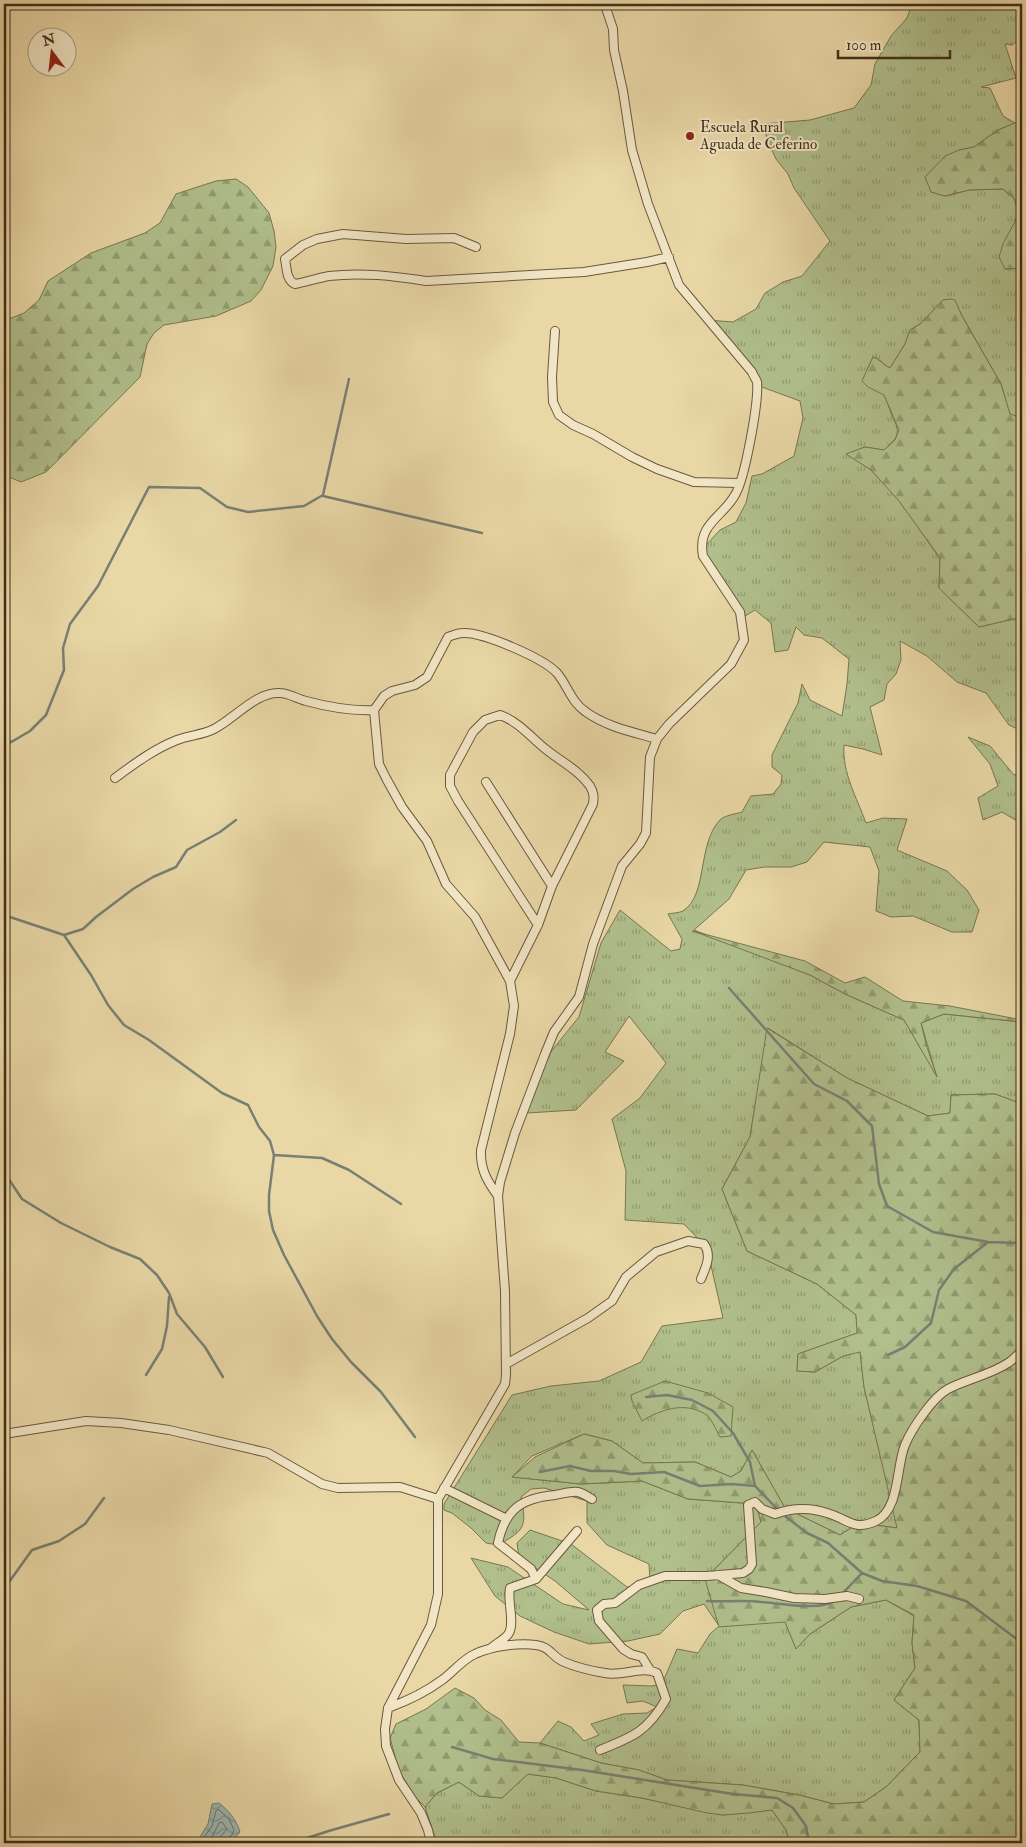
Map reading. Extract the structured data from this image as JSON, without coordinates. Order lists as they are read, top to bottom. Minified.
{"places":["Escuela Rural Aguada de Ceferino"],"scale_bar":"100 m","north":"top"}
